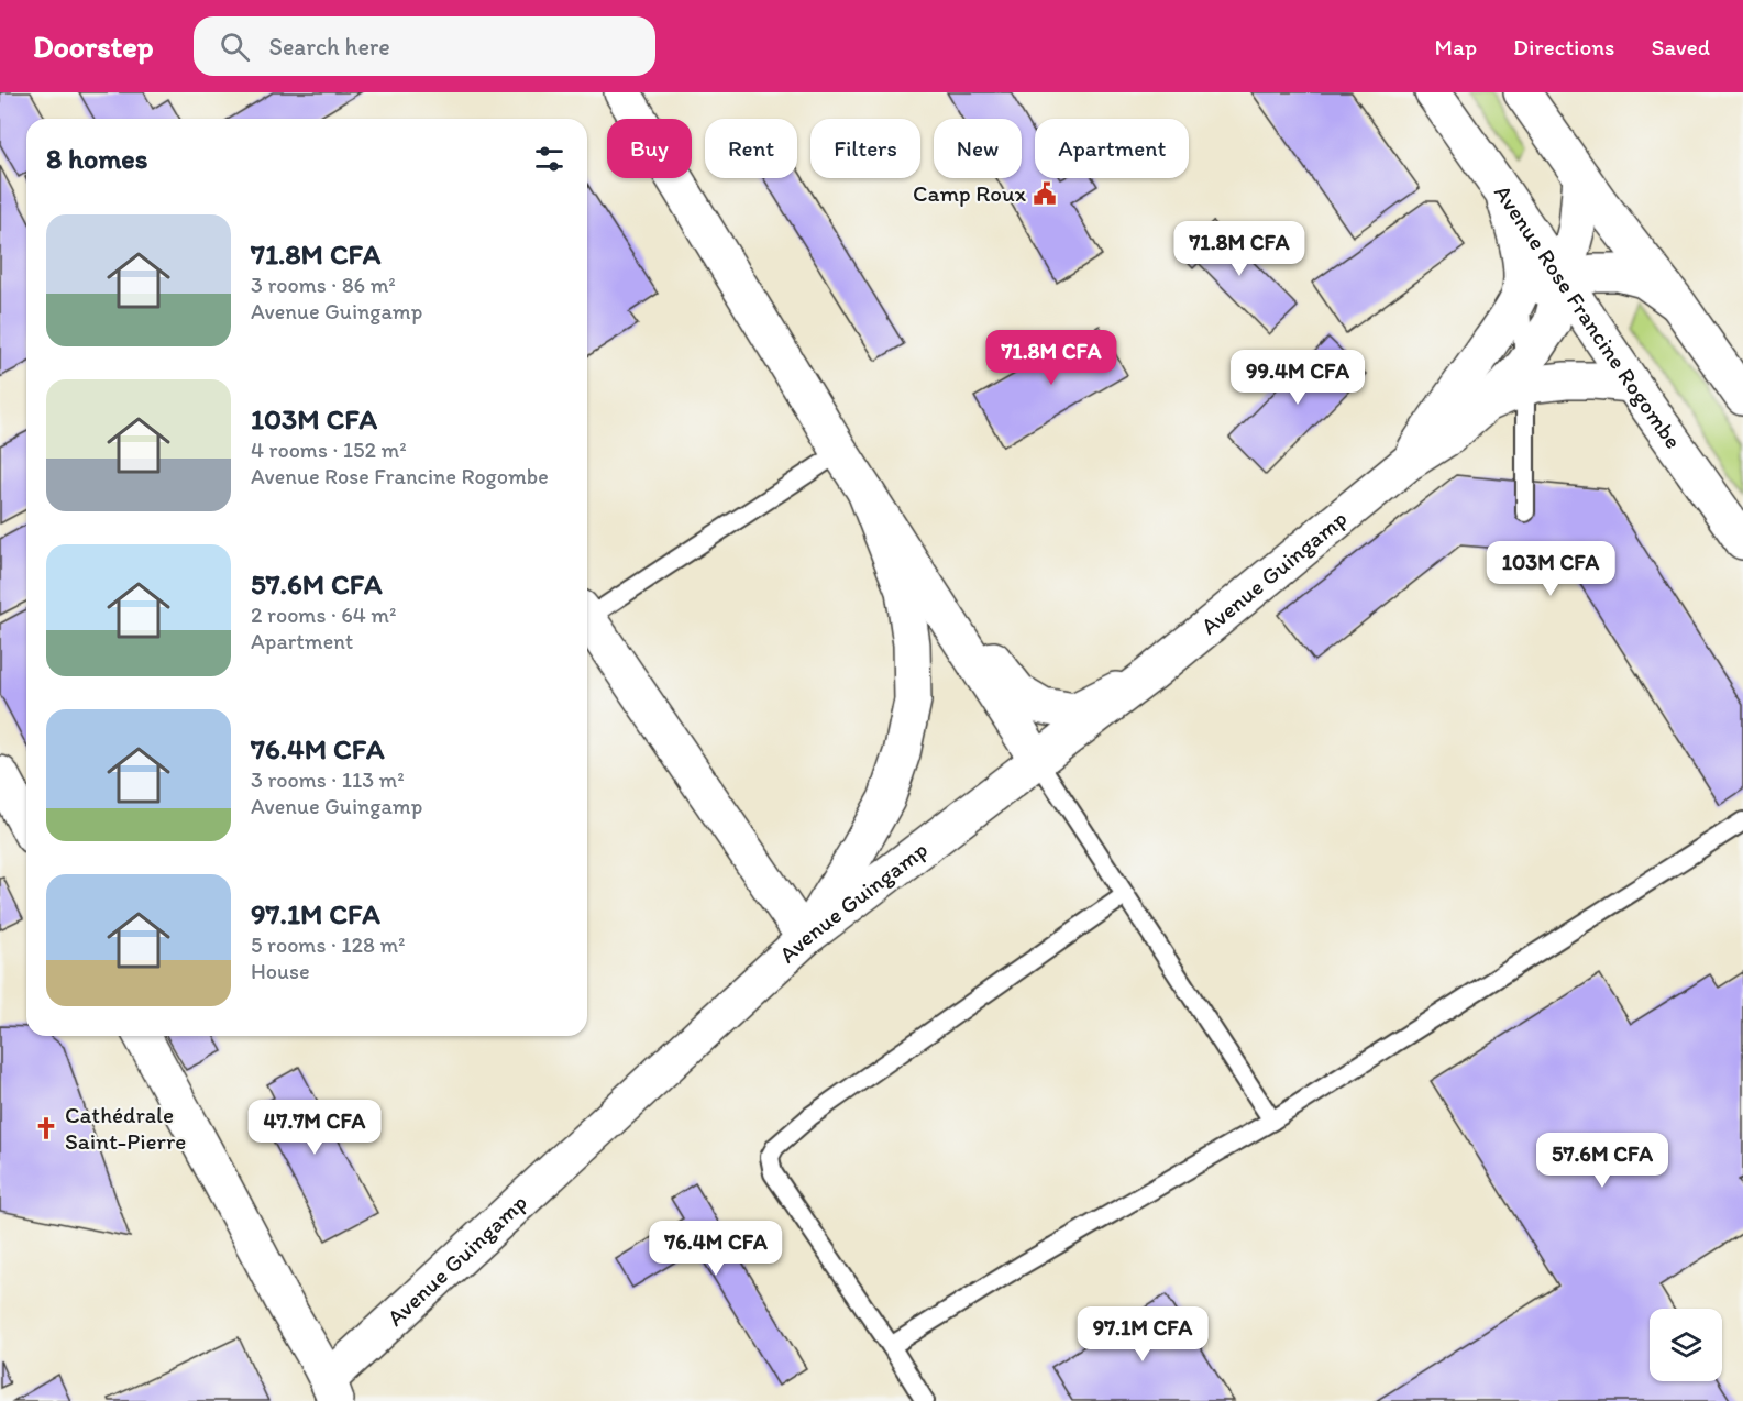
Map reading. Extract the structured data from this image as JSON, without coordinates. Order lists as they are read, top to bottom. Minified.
{"streets":{"street":["Avenue Rose Francine Rogombe","Avenue Guingamp"]},"places":{"public building":["Camp Roux"],"church":["Cathédrale Saint-Pierre"]},"page":{"header":"Doorstep","search":"Search here","nav":["Map","Directions","Saved"],"chip":["Buy","Rent","Filters","New","Apartment"],"heading":"8 homes","list":[{"name":"71.8M CFA","note":"3 rooms · 86 m² · Avenue Guingamp"},{"name":"103M CFA","note":"4 rooms · 152 m² · Avenue Rose Francine Rogombe"},{"name":"57.6M CFA","note":"2 rooms · 64 m² · Apartment"},{"name":"76.4M CFA","note":"3 rooms · 113 m² · Avenue Guingamp"},{"name":"97.1M CFA","note":"5 rooms · 128 m² · House"}],"price":["71.8M CFA","71.8M CFA","99.4M CFA","103M CFA","47.7M CFA","57.6M CFA","76.4M CFA","97.1M CFA"]}}
